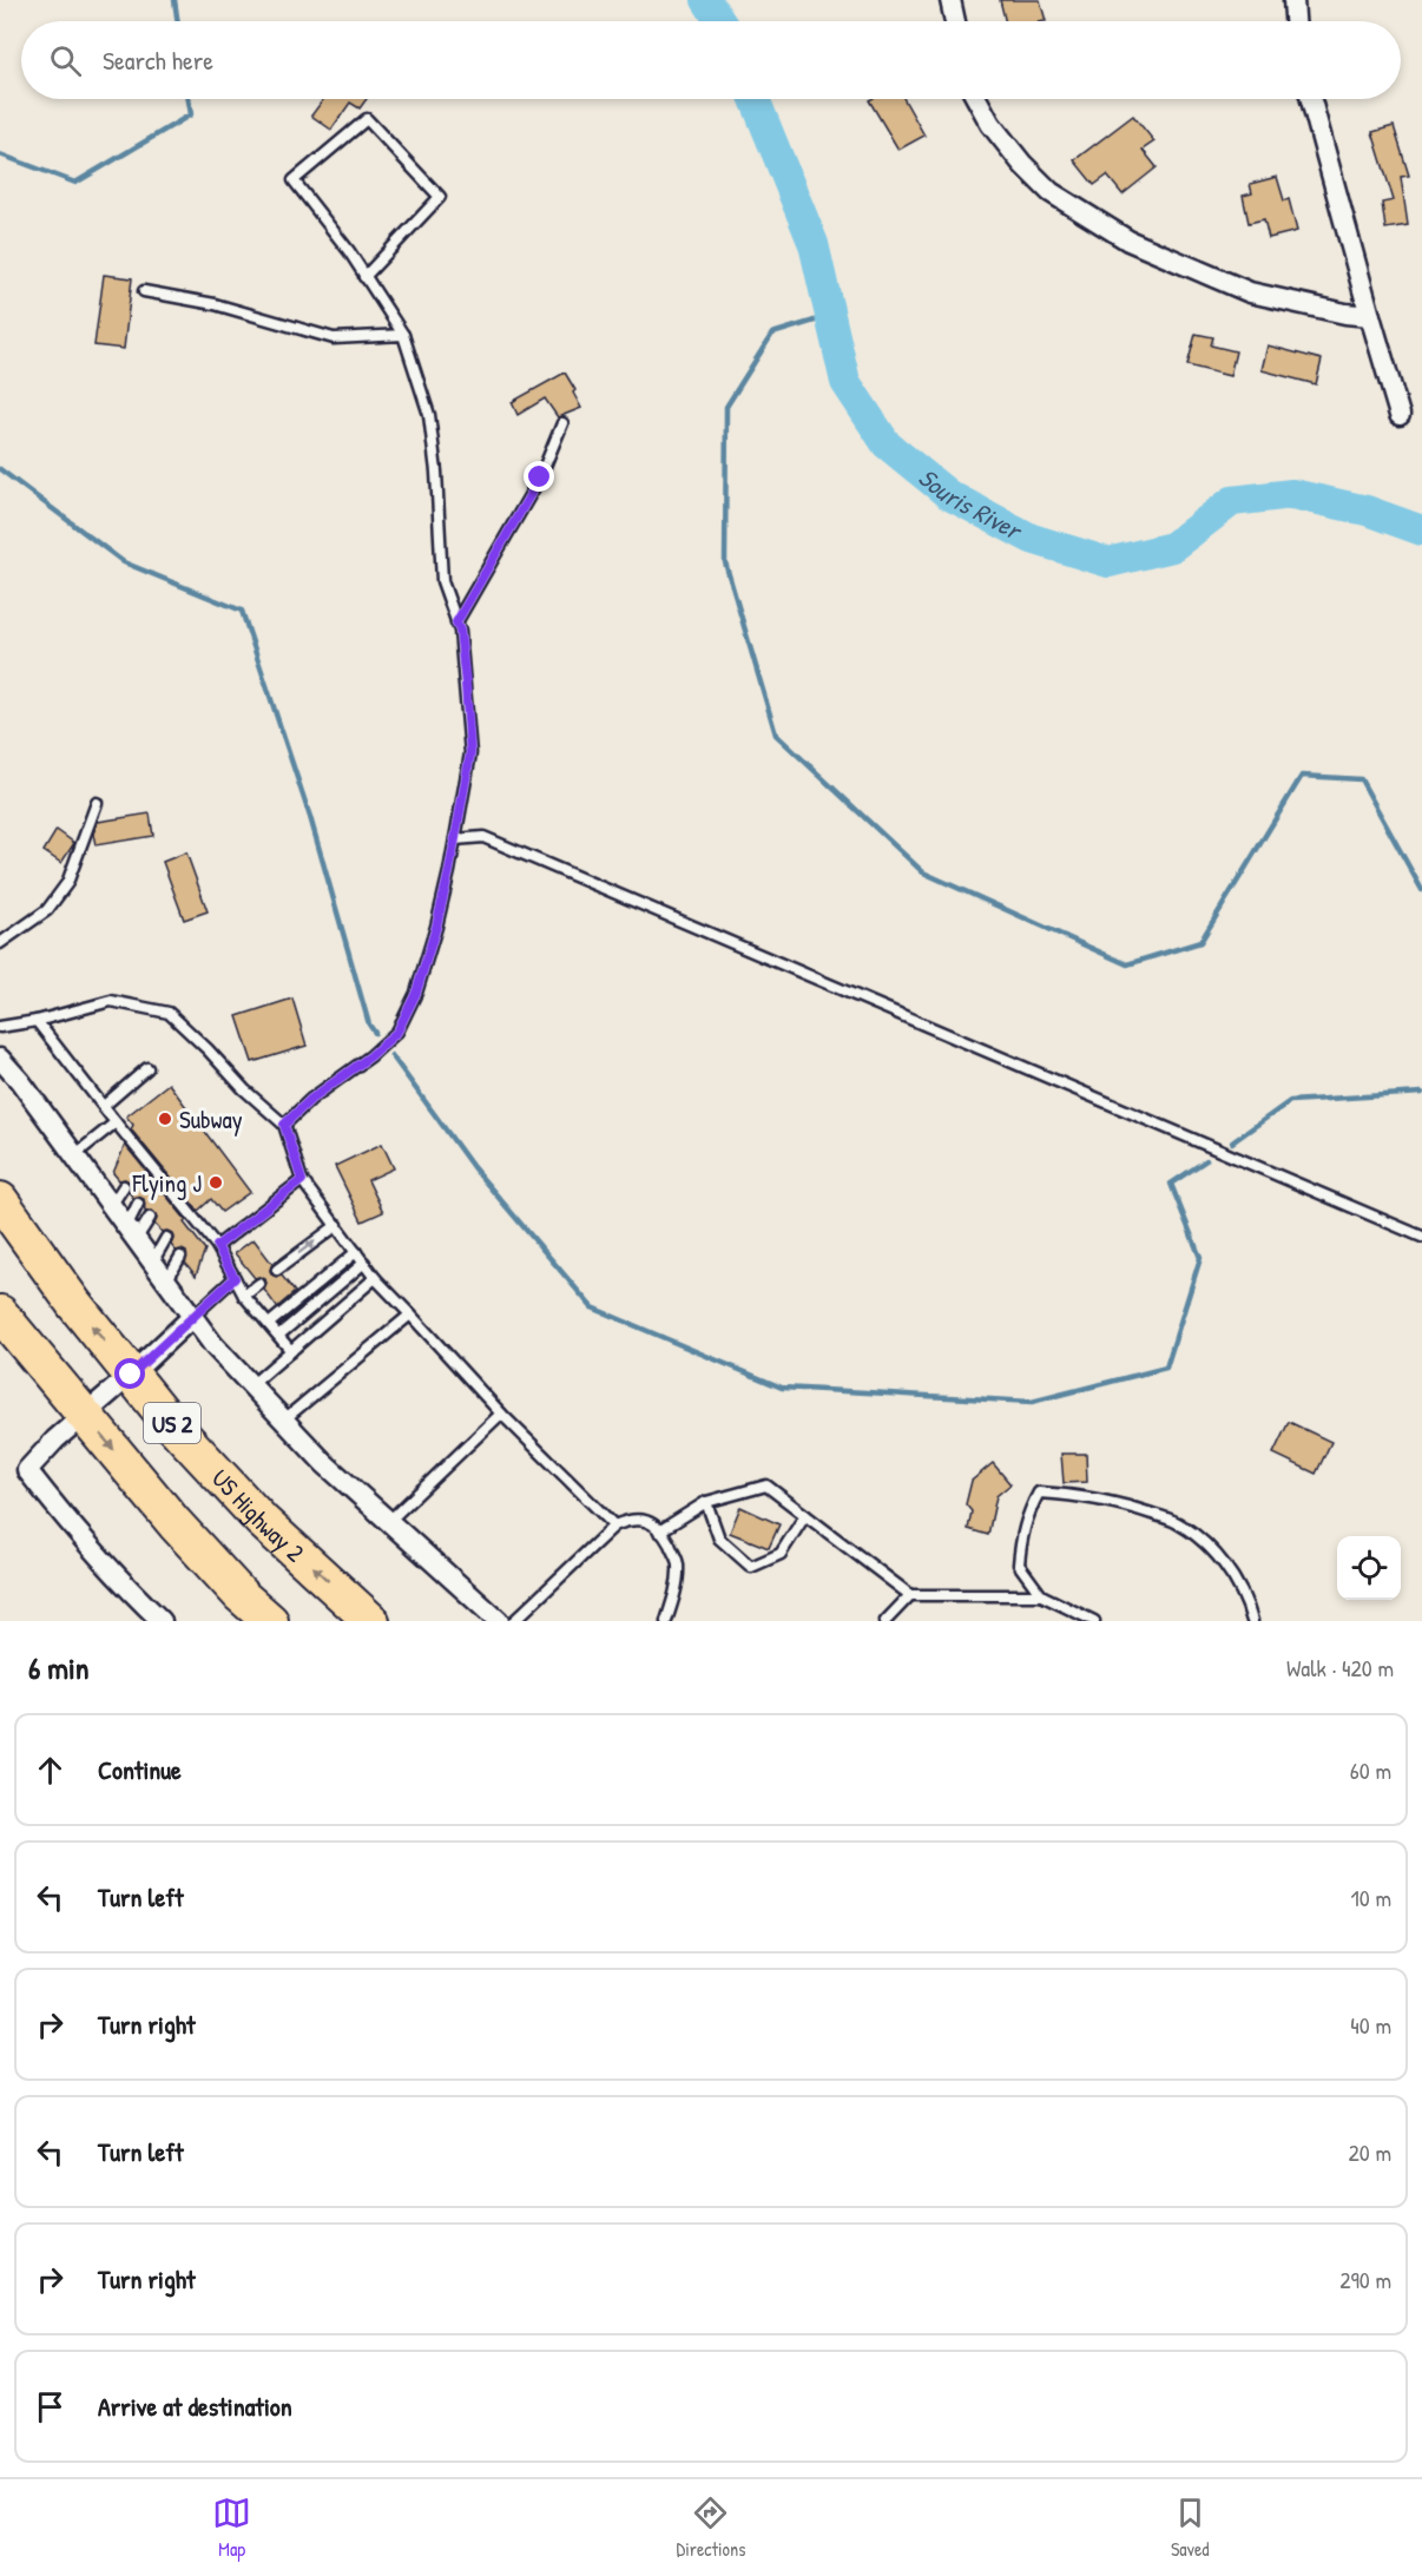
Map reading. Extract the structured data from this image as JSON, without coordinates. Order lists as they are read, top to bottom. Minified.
{"streets":{"highway":["US 2","US Highway 2"]},"water":["Souris River"],"places":["Subway","Flying J"],"page":{"search":"Search here","heading":["6 min","Walk · 420 m"],"list":[["Continue","60 m"],["Turn left","10 m"],["Turn right","40 m"],["Turn left","20 m"],["Turn right","290 m"],"Arrive at destination"],"nav":["Map","Directions","Saved"]}}
